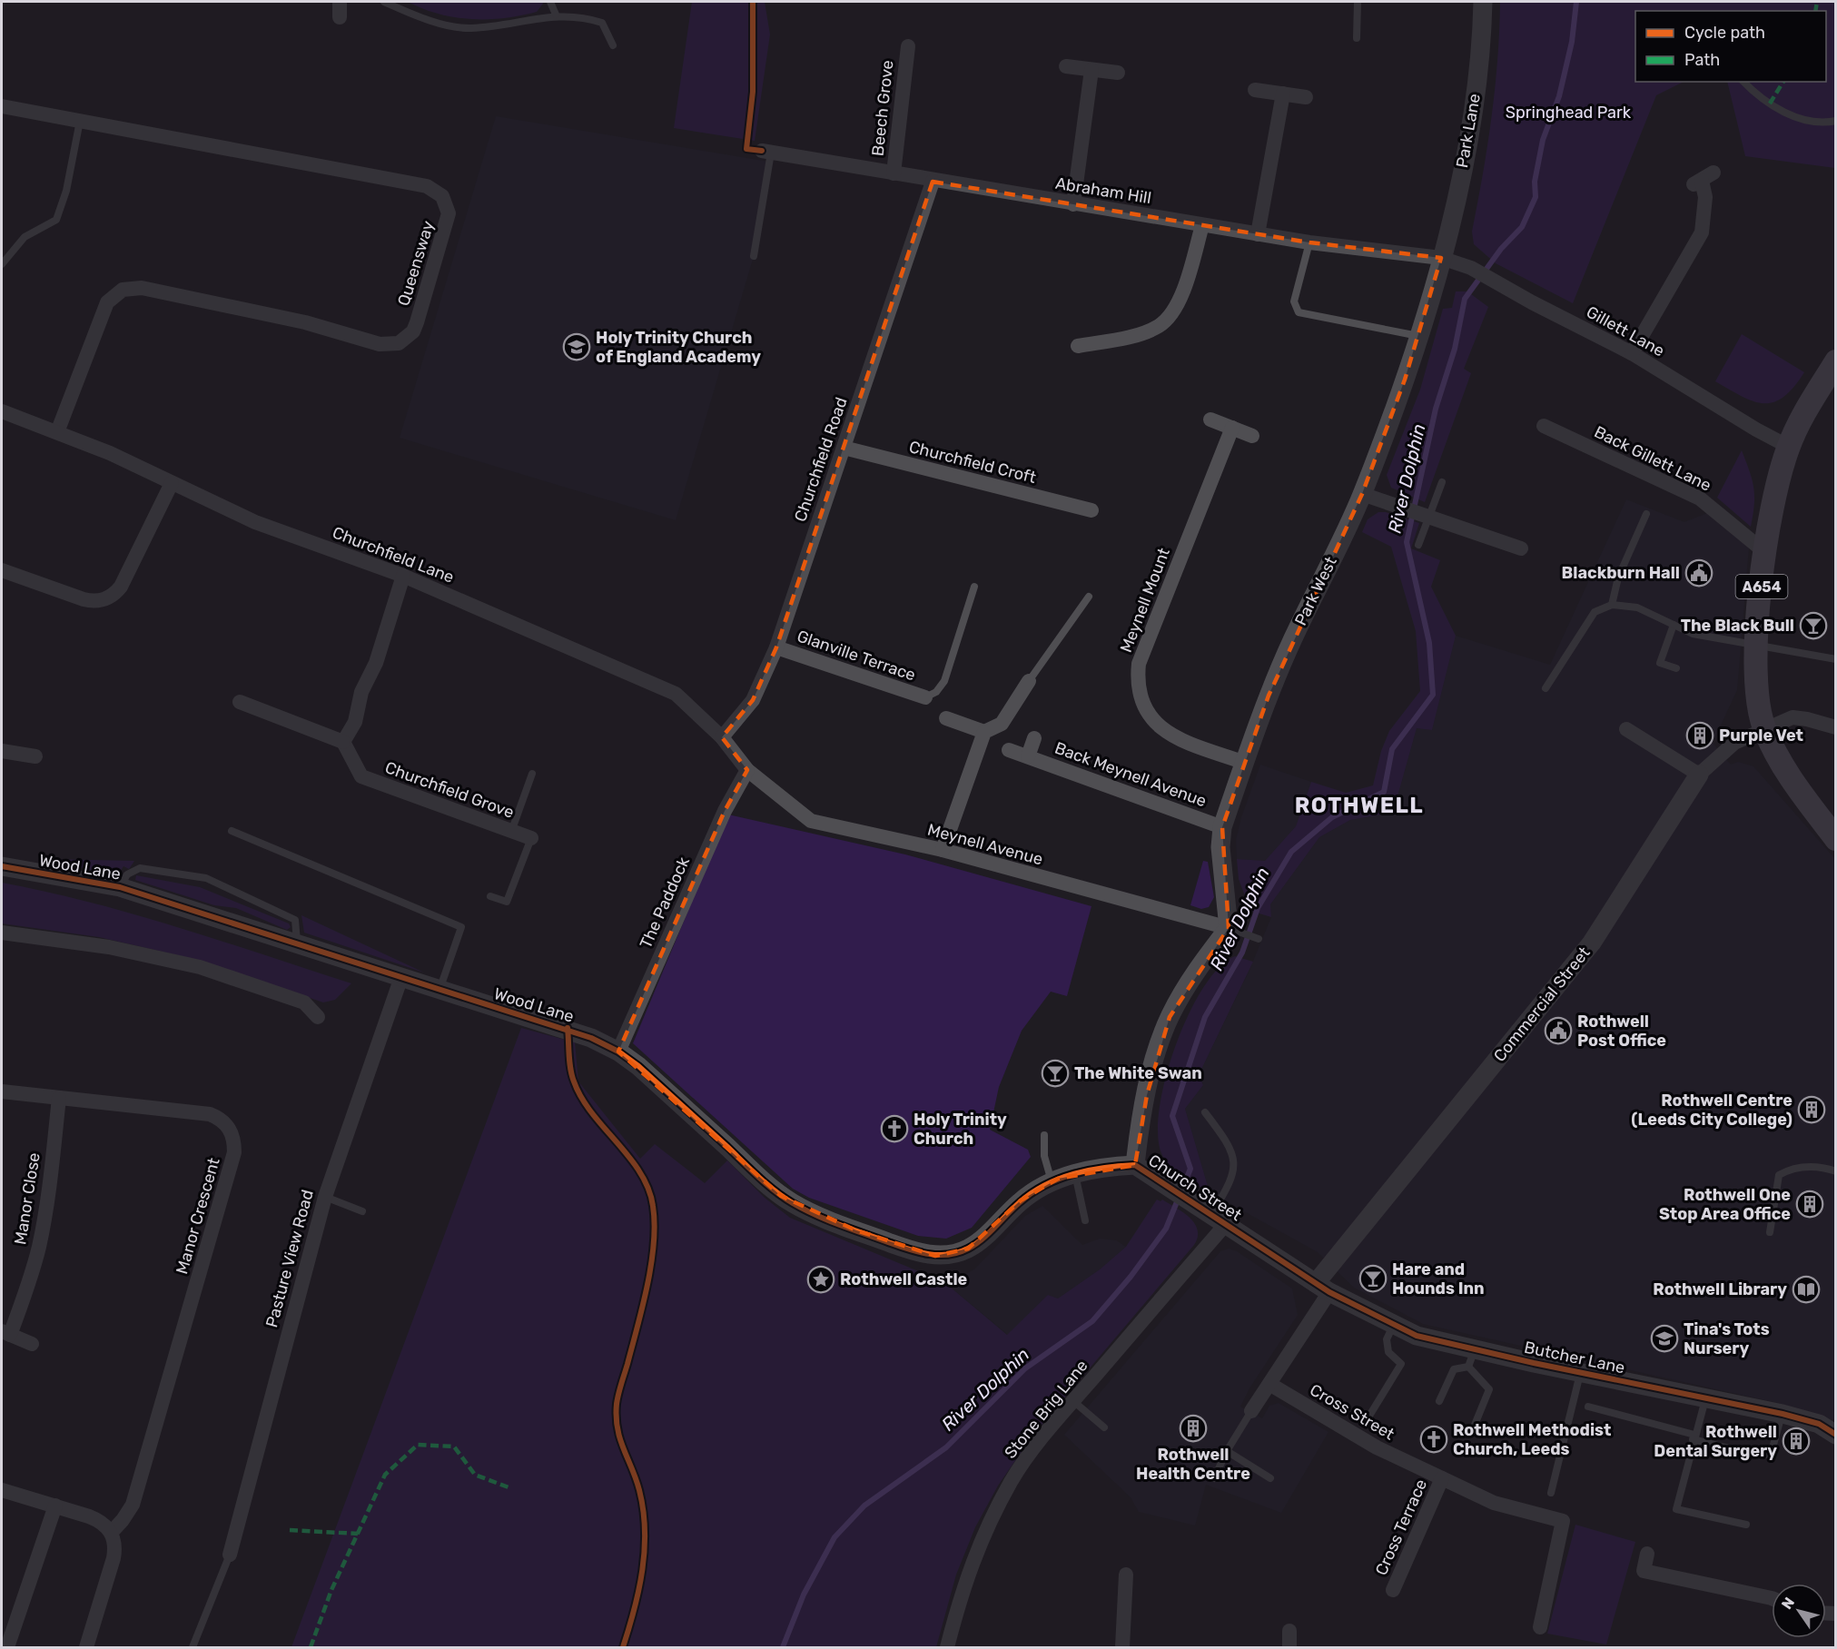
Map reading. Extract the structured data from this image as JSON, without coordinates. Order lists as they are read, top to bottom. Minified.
{"streets":{"main road":["A654"],"street":["Beech Grove","Park Lane","Abraham Hill","Queensway","Gillett Lane","Back Gillett Lane","Churchfield Road","Churchfield Croft","Churchfield Lane","Park West","Meynell Mount","Glanville Terrace","Back Meynell Avenue","Churchfield Grove","Meynell Avenue","Wood Lane","The Paddock","Commercial Street","Church Street","Manor Close","Manor Crescent","Pasture View Road","Butcher Lane","Stone Brig Lane","Cross Street","Cross Terrace"]},"crossings":[["Beech Grove","Abraham Hill"],["Park Lane","Abraham Hill"],["Park Lane","Gillett Lane"],["Park Lane","Park West"],["Abraham Hill","Gillett Lane"],["Abraham Hill","Churchfield Road"],["Abraham Hill","Park West"],["Queensway","Churchfield Lane"],["Gillett Lane","A654"],["Gillett Lane","Park West"],["Back Gillett Lane","A654"],["Churchfield Road","Churchfield Croft"],["Churchfield Road","Churchfield Lane"],["Churchfield Road","Glanville Terrace"],["Churchfield Lane","Meynell Avenue"],["Churchfield Lane","The Paddock"],["A654","Commercial Street"],["Park West","Meynell Mount"],["Park West","Back Meynell Avenue"],["Park West","Meynell Avenue"],["Meynell Avenue","The Paddock"],["Wood Lane","The Paddock"],["Wood Lane","Church Street"],["Wood Lane","Pasture View Road"],["Commercial Street","Church Street"],["Commercial Street","Butcher Lane"],["Commercial Street","Cross Street"],["Church Street","Butcher Lane"],["Church Street","Stone Brig Lane"],["Manor Close","Manor Crescent"],["Cross Street","Cross Terrace"]],"districts":["ROTHWELL"],"water":["River Dolphin"],"parks":["Springhead Park"],"places":{"school or university":["Holy Trinity Church of England Academy","Tina's Tots Nursery"],"public building":["Blackburn Hall","Rothwell Post Office"],"bar":["The Black Bull","The White Swan","Hare and Hounds Inn"],"building":["Purple Vet","Rothwell Centre (Leeds City College)","Rothwell One Stop Area Office","Rothwell Health Centre","Rothwell Dental Surgery"],"church":["Holy Trinity Church","Rothwell Methodist Church, Leeds"],"place":["Rothwell Castle"],"library":["Rothwell Library"]},"legend":["Cycle path","Path"],"north":"top left"}
